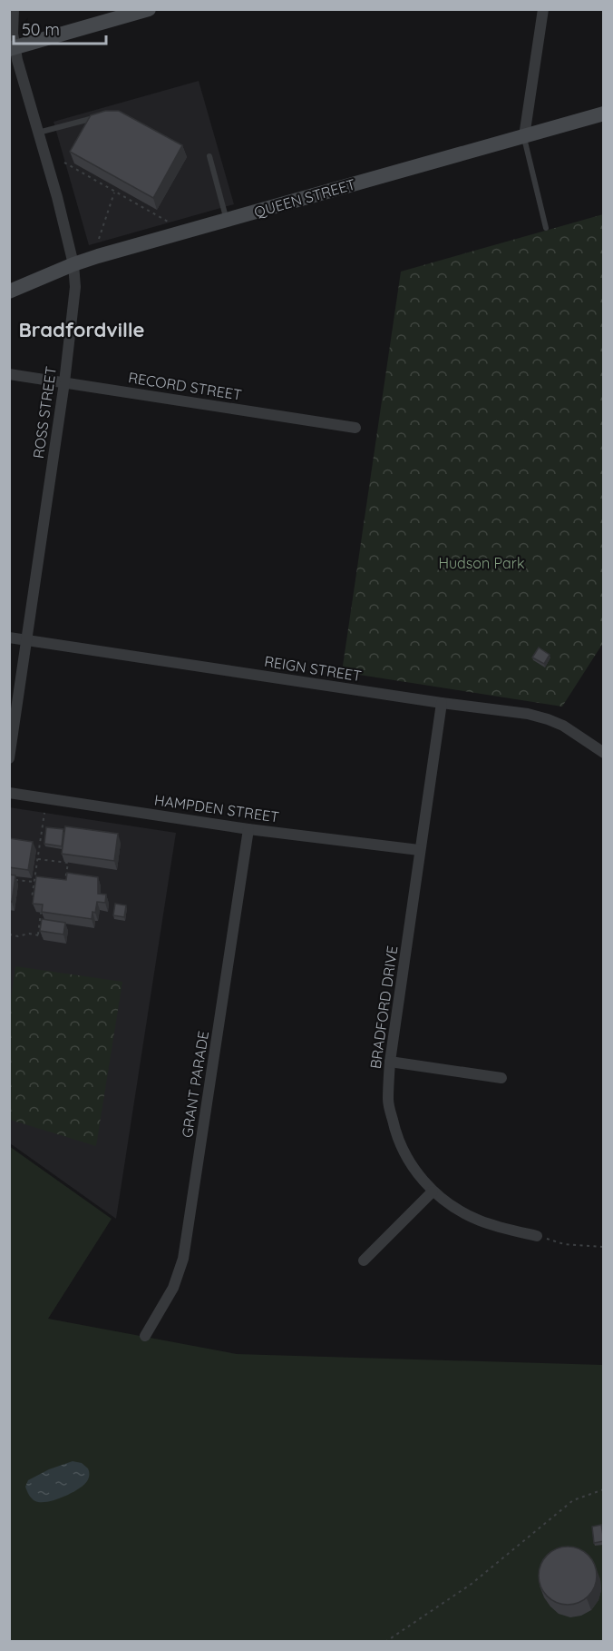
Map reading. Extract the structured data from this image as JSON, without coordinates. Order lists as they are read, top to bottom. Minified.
{"streets":{"street":["QUEEN STREET","RECORD STREET","ROSS STREET","REIGN STREET","HAMPDEN STREET","BRADFORD DRIVE","GRANT PARADE"]},"crossings":[["QUEEN STREET","ROSS STREET"],["RECORD STREET","ROSS STREET"],["ROSS STREET","REIGN STREET"],["REIGN STREET","BRADFORD DRIVE"],["HAMPDEN STREET","BRADFORD DRIVE"],["HAMPDEN STREET","GRANT PARADE"]],"districts":["Bradfordville"],"parks":["Hudson Park"],"scale_bar":"50 m"}
